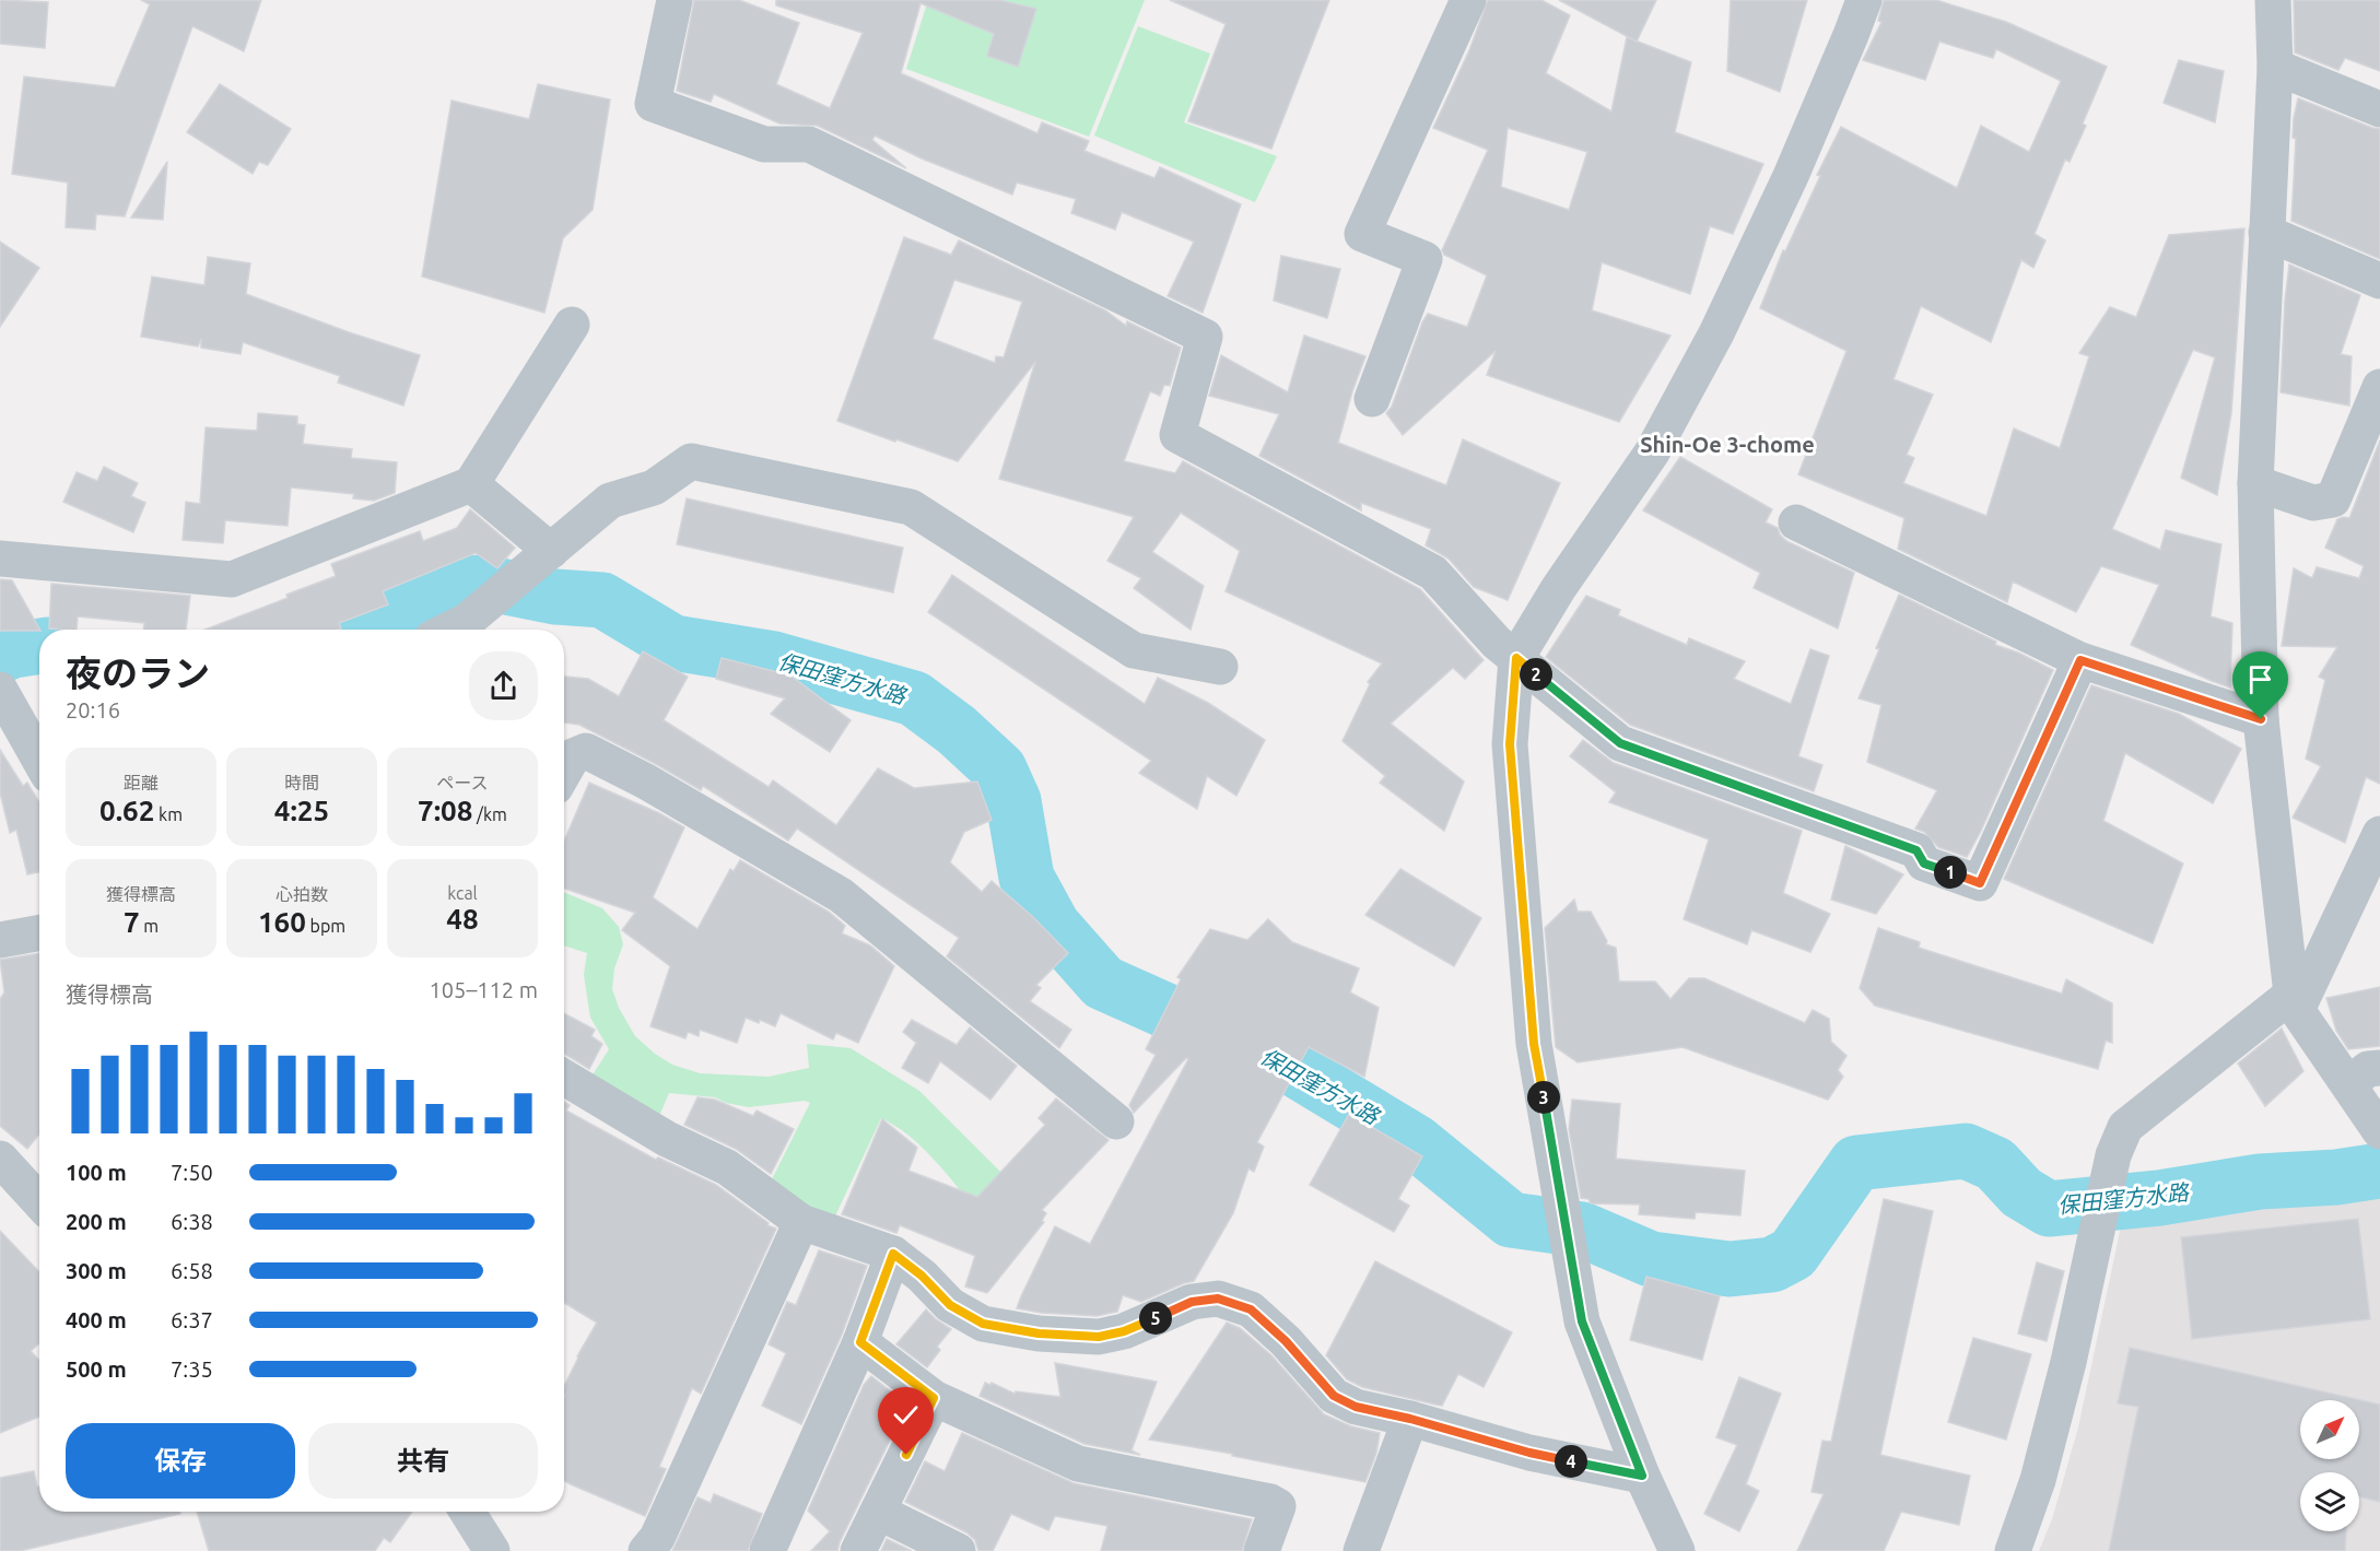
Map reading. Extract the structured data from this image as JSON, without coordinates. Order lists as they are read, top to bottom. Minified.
{"districts":["Shin-Oe 3-chome"],"water":["保田窪方水路"],"north":"top right","page":{"heading":["夜のラン","20:16"],"pins":["2","1","3","5","4"],"stats":[["距離","0.62 km"],["時間","4:25"],["ペース","7:08 /km"],["獲得標高","7 m"],["心拍数","160 bpm"],["kcal","48"]],"chart":["獲得標高","105–112 m"],"list":[{"name":"100 m","note":"7:50"},{"name":"200 m","note":"6:38"},{"name":"300 m","note":"6:58"},{"name":"400 m","note":"6:37"},{"name":"500 m","note":"7:35"}],"buttons":["保存","共有"]}}
